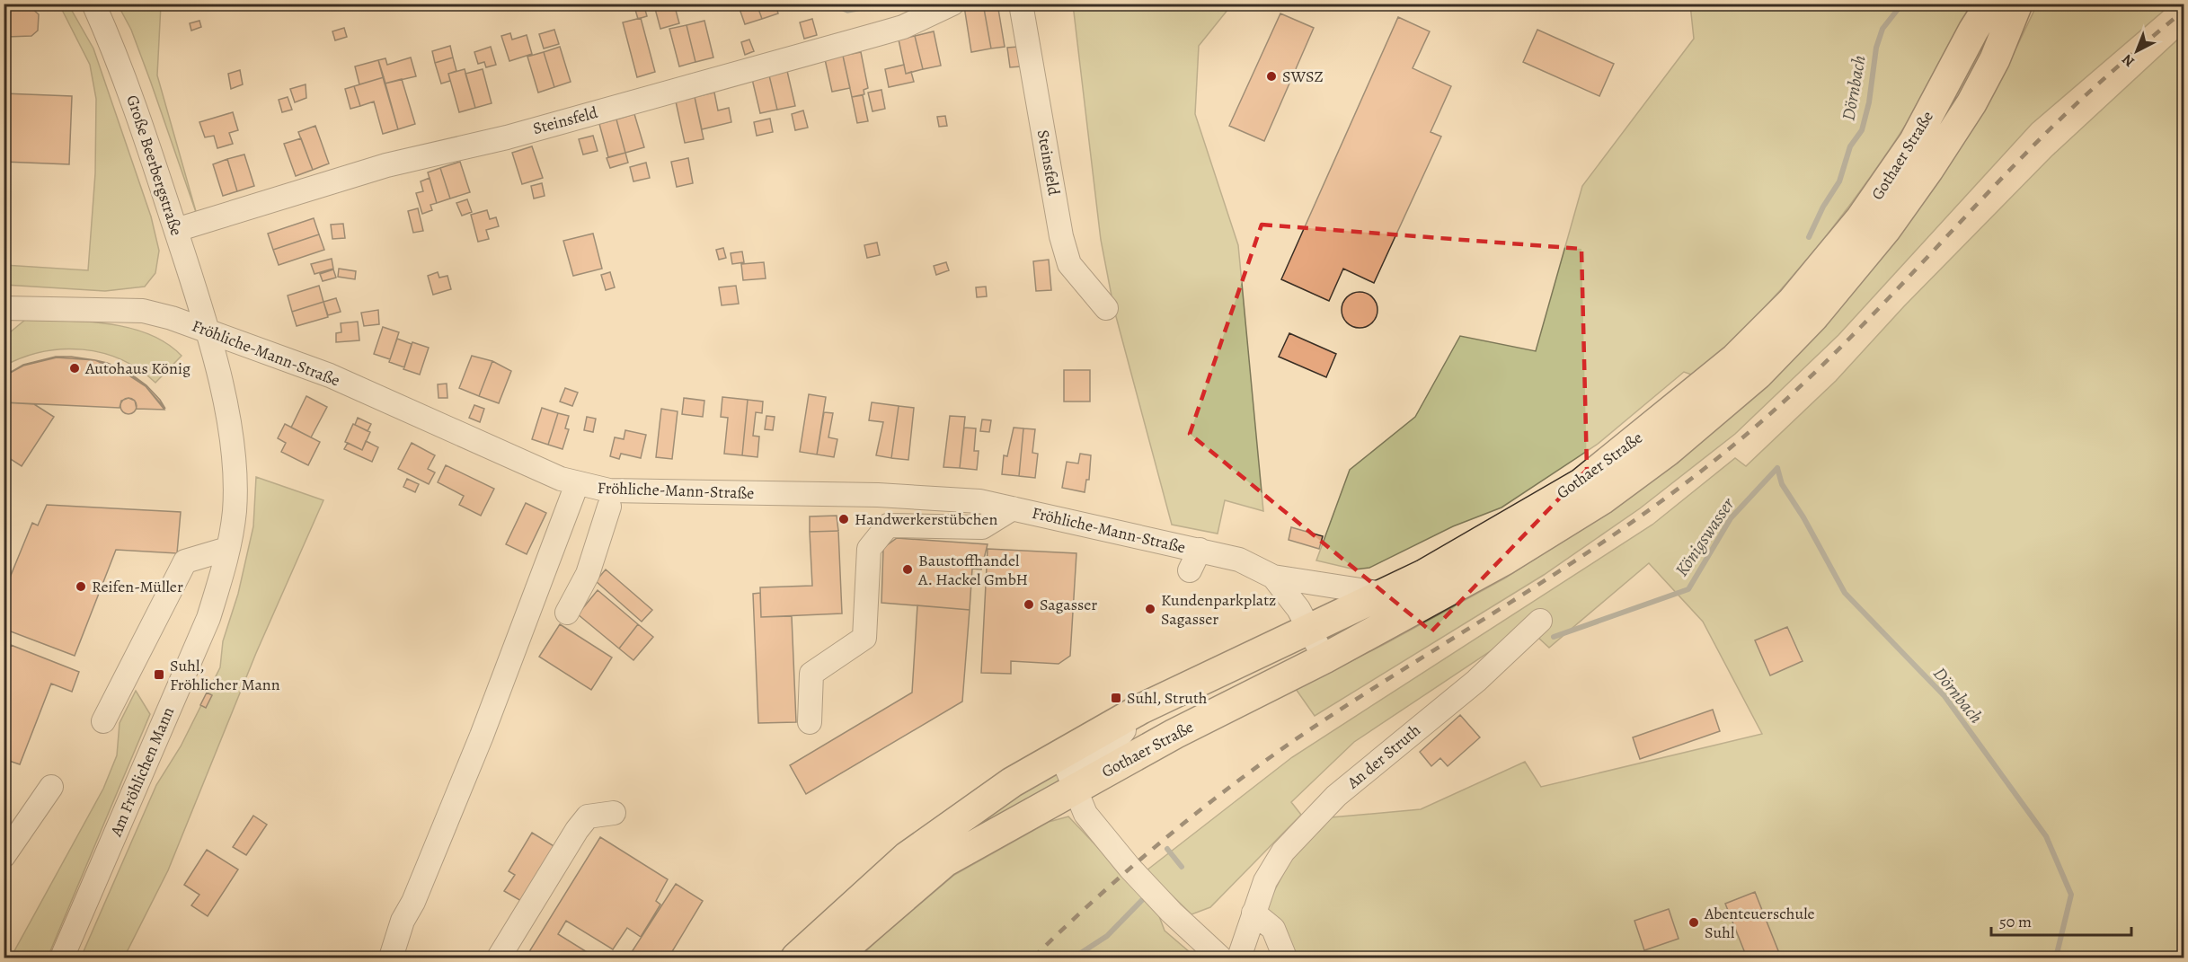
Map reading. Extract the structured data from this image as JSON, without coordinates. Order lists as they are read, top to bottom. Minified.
{"streets":{"main road":["Gothaer Straße"],"street":["Steinsfeld","Große Beerbergstraße","Fröhliche-Mann-Straße","An der Struth","Am Fröhlichen Mann"]},"crossings":[["Steinsfeld","Große Beerbergstraße"],["Gothaer Straße","Fröhliche-Mann-Straße"],["Große Beerbergstraße","Fröhliche-Mann-Straße"],["Große Beerbergstraße","Am Fröhlichen Mann"],["Fröhliche-Mann-Straße","Am Fröhlichen Mann"]],"water":["Dörnbach","Königswasser"],"places":{"other":["SWSZ","Autohaus König","Handwerkerstübchen","Baustoffhandel A. Hackel GmbH","Reifen-Müller","Sagasser","Kundenparkplatz Sagasser","Abenteuerschule Suhl"],"transit":["Suhl, Fröhlicher Mann","Suhl, Struth"]},"scale_bar":"50 m","north":"bottom left"}
